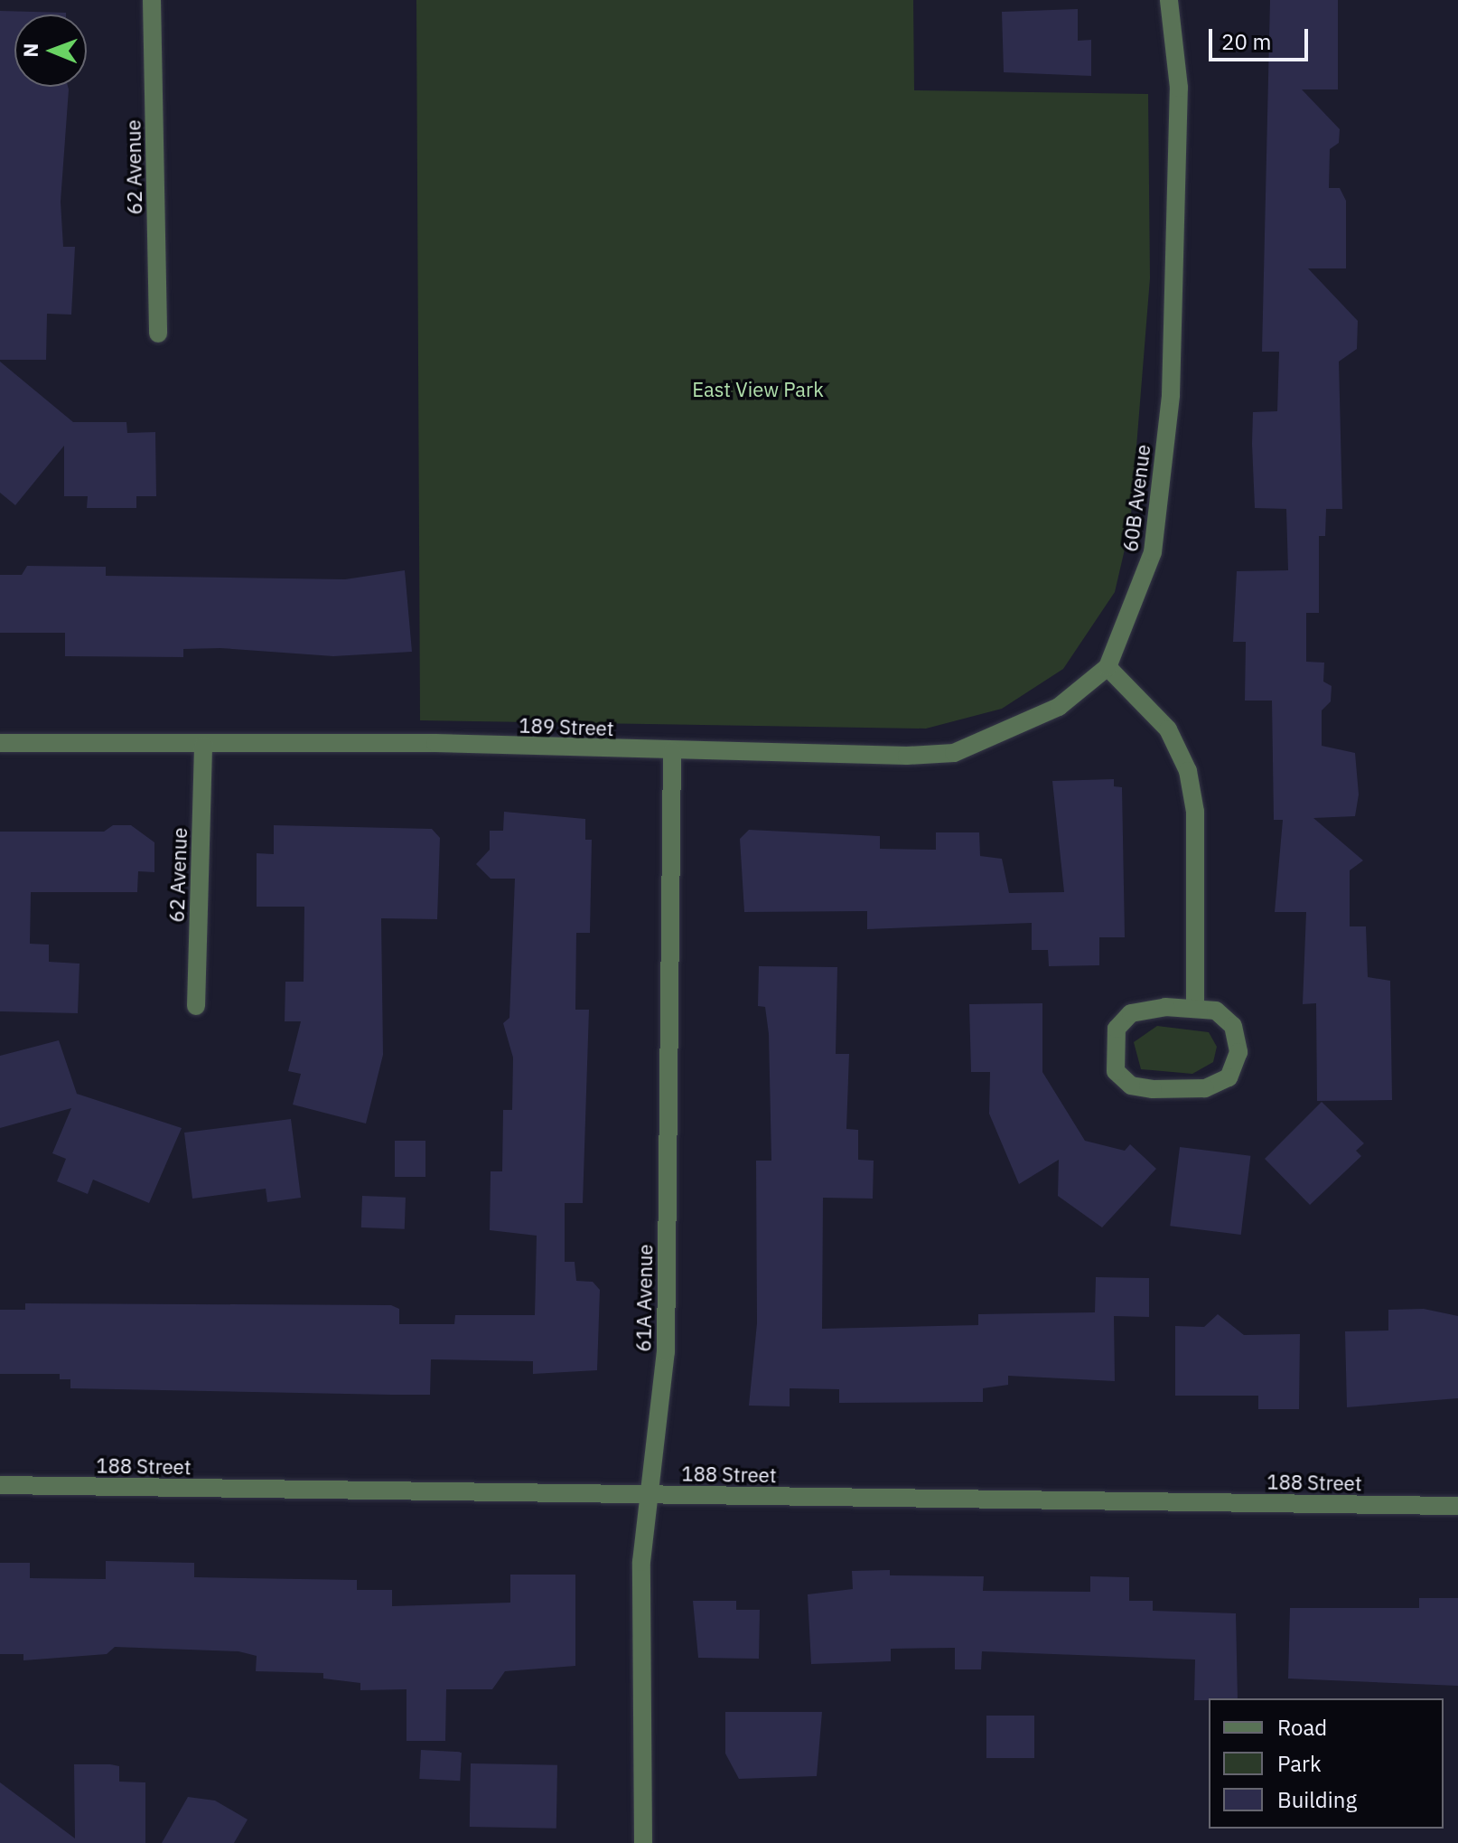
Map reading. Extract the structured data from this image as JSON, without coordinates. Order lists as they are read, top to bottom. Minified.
{"streets":{"street":["62 Avenue","60B Avenue","189 Street","61A Avenue","188 Street"]},"crossings":[["62 Avenue","189 Street"],["60B Avenue","189 Street"],["189 Street","61A Avenue"],["61A Avenue","188 Street"]],"parks":["East View Park"],"legend":["Road","Park","Building"],"scale_bar":"20 m","north":"left"}
